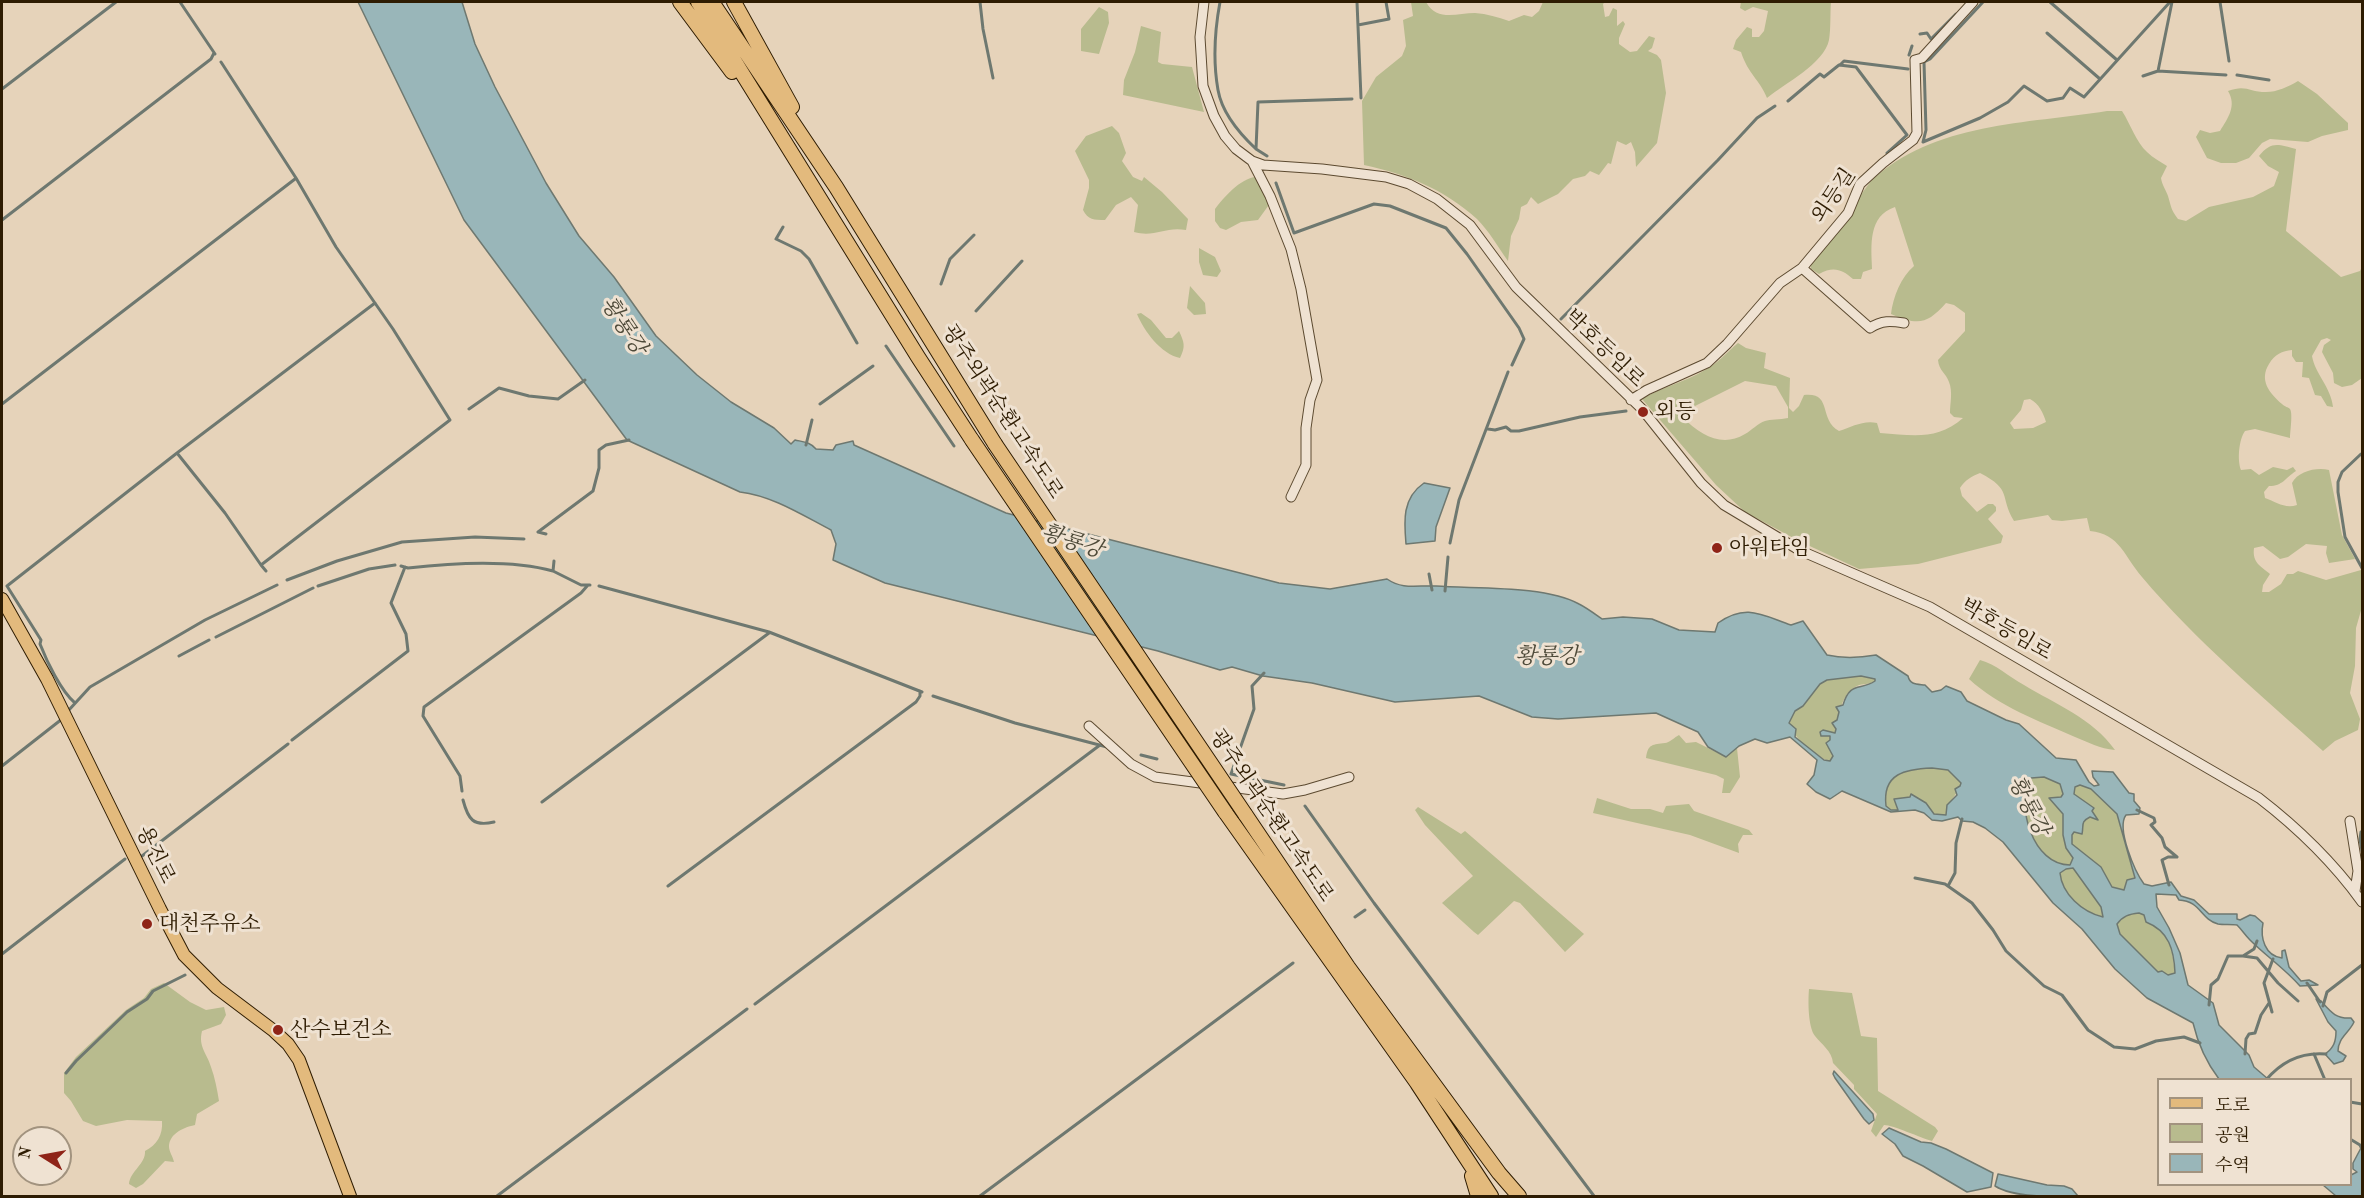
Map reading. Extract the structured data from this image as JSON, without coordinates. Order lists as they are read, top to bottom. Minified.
{"streets":{"highway":["광주외곽순환고속도로"],"main road":["용진로"],"street":["외등길","박호등임로"]},"crossings":[["외등길","박호등임로"]],"water":["황룡강"],"places":["외등","아워타임","대천주유소","산수보건소"],"legend":["도로","공원","수역"],"north":"left"}
